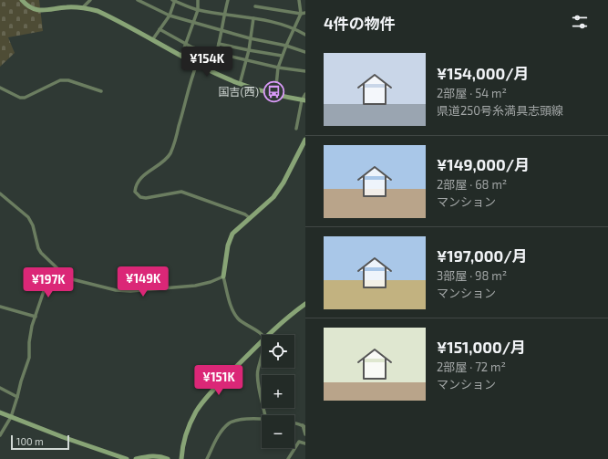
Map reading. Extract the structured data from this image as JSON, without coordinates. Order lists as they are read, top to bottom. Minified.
{"places":{"bus stop":["国吉(西)"]},"scale_bar":"100 m","page":{"heading":"4件の物件","list":[{"name":"¥154,000/月","note":"2部屋 · 54 m² · 県道250号糸満具志頭線"},{"name":"¥149,000/月","note":"2部屋 · 68 m² · マンション"},{"name":"¥197,000/月","note":"3部屋 · 98 m² · マンション"},{"name":"¥151,000/月","note":"2部屋 · 72 m² · マンション"}],"price":["¥154K","¥149K","¥197K","¥151K"],"map_buttons":["+","−"],"scale":"100 m"}}
